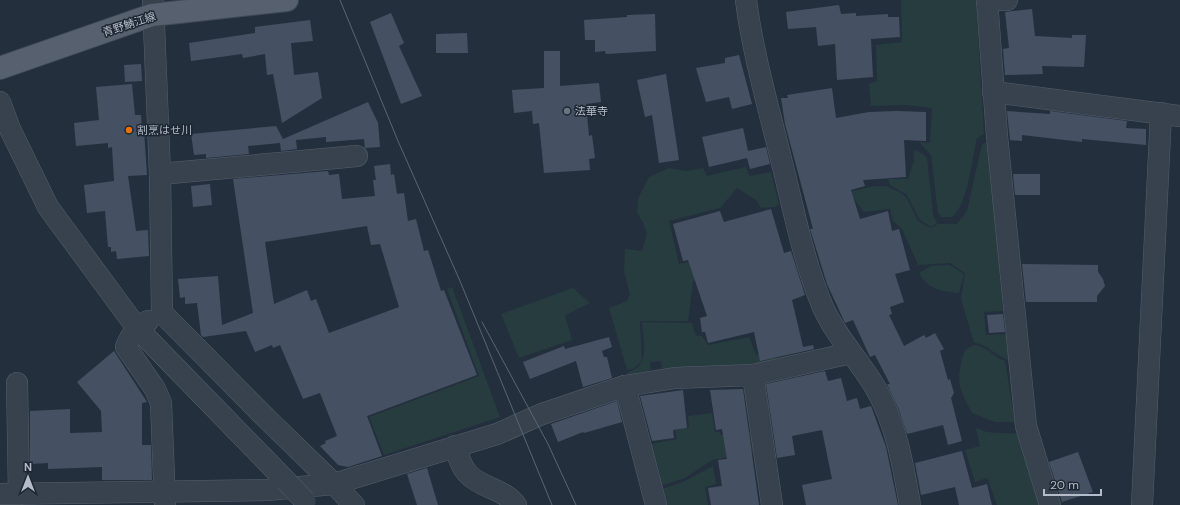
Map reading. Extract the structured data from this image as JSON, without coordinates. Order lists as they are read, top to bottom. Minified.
{"streets":{"main road":["青野鯖江線"]},"places":["法華寺","割烹はせ川"],"scale_bar":"20 m","north":"top"}
